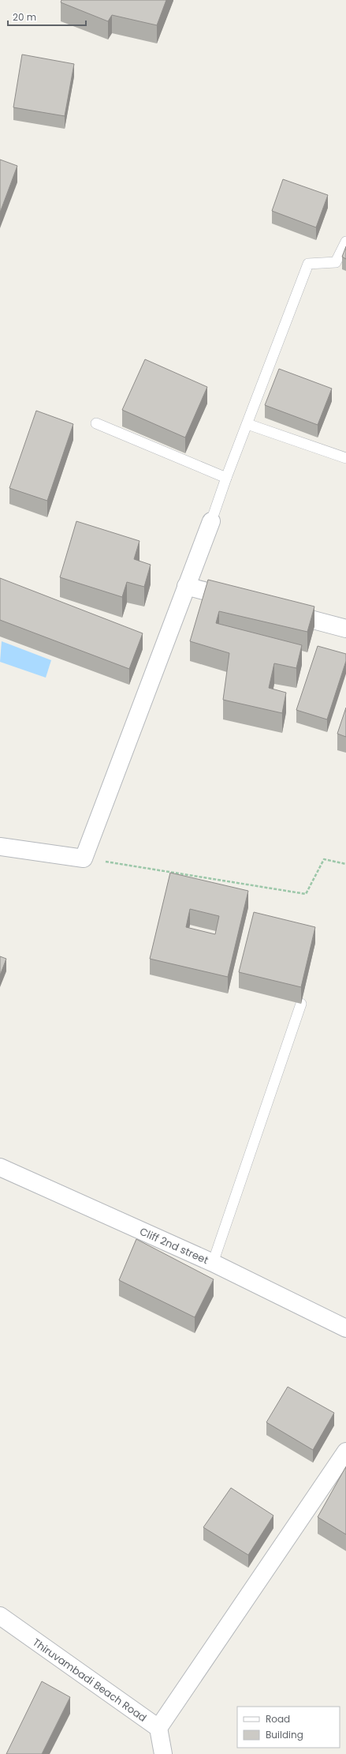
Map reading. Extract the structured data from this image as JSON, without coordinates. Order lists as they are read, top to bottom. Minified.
{"streets":{"street":["Cliff 2nd street","Thiruvambadi Beach Road"]},"legend":["Road","Building"],"scale_bar":"20 m"}
